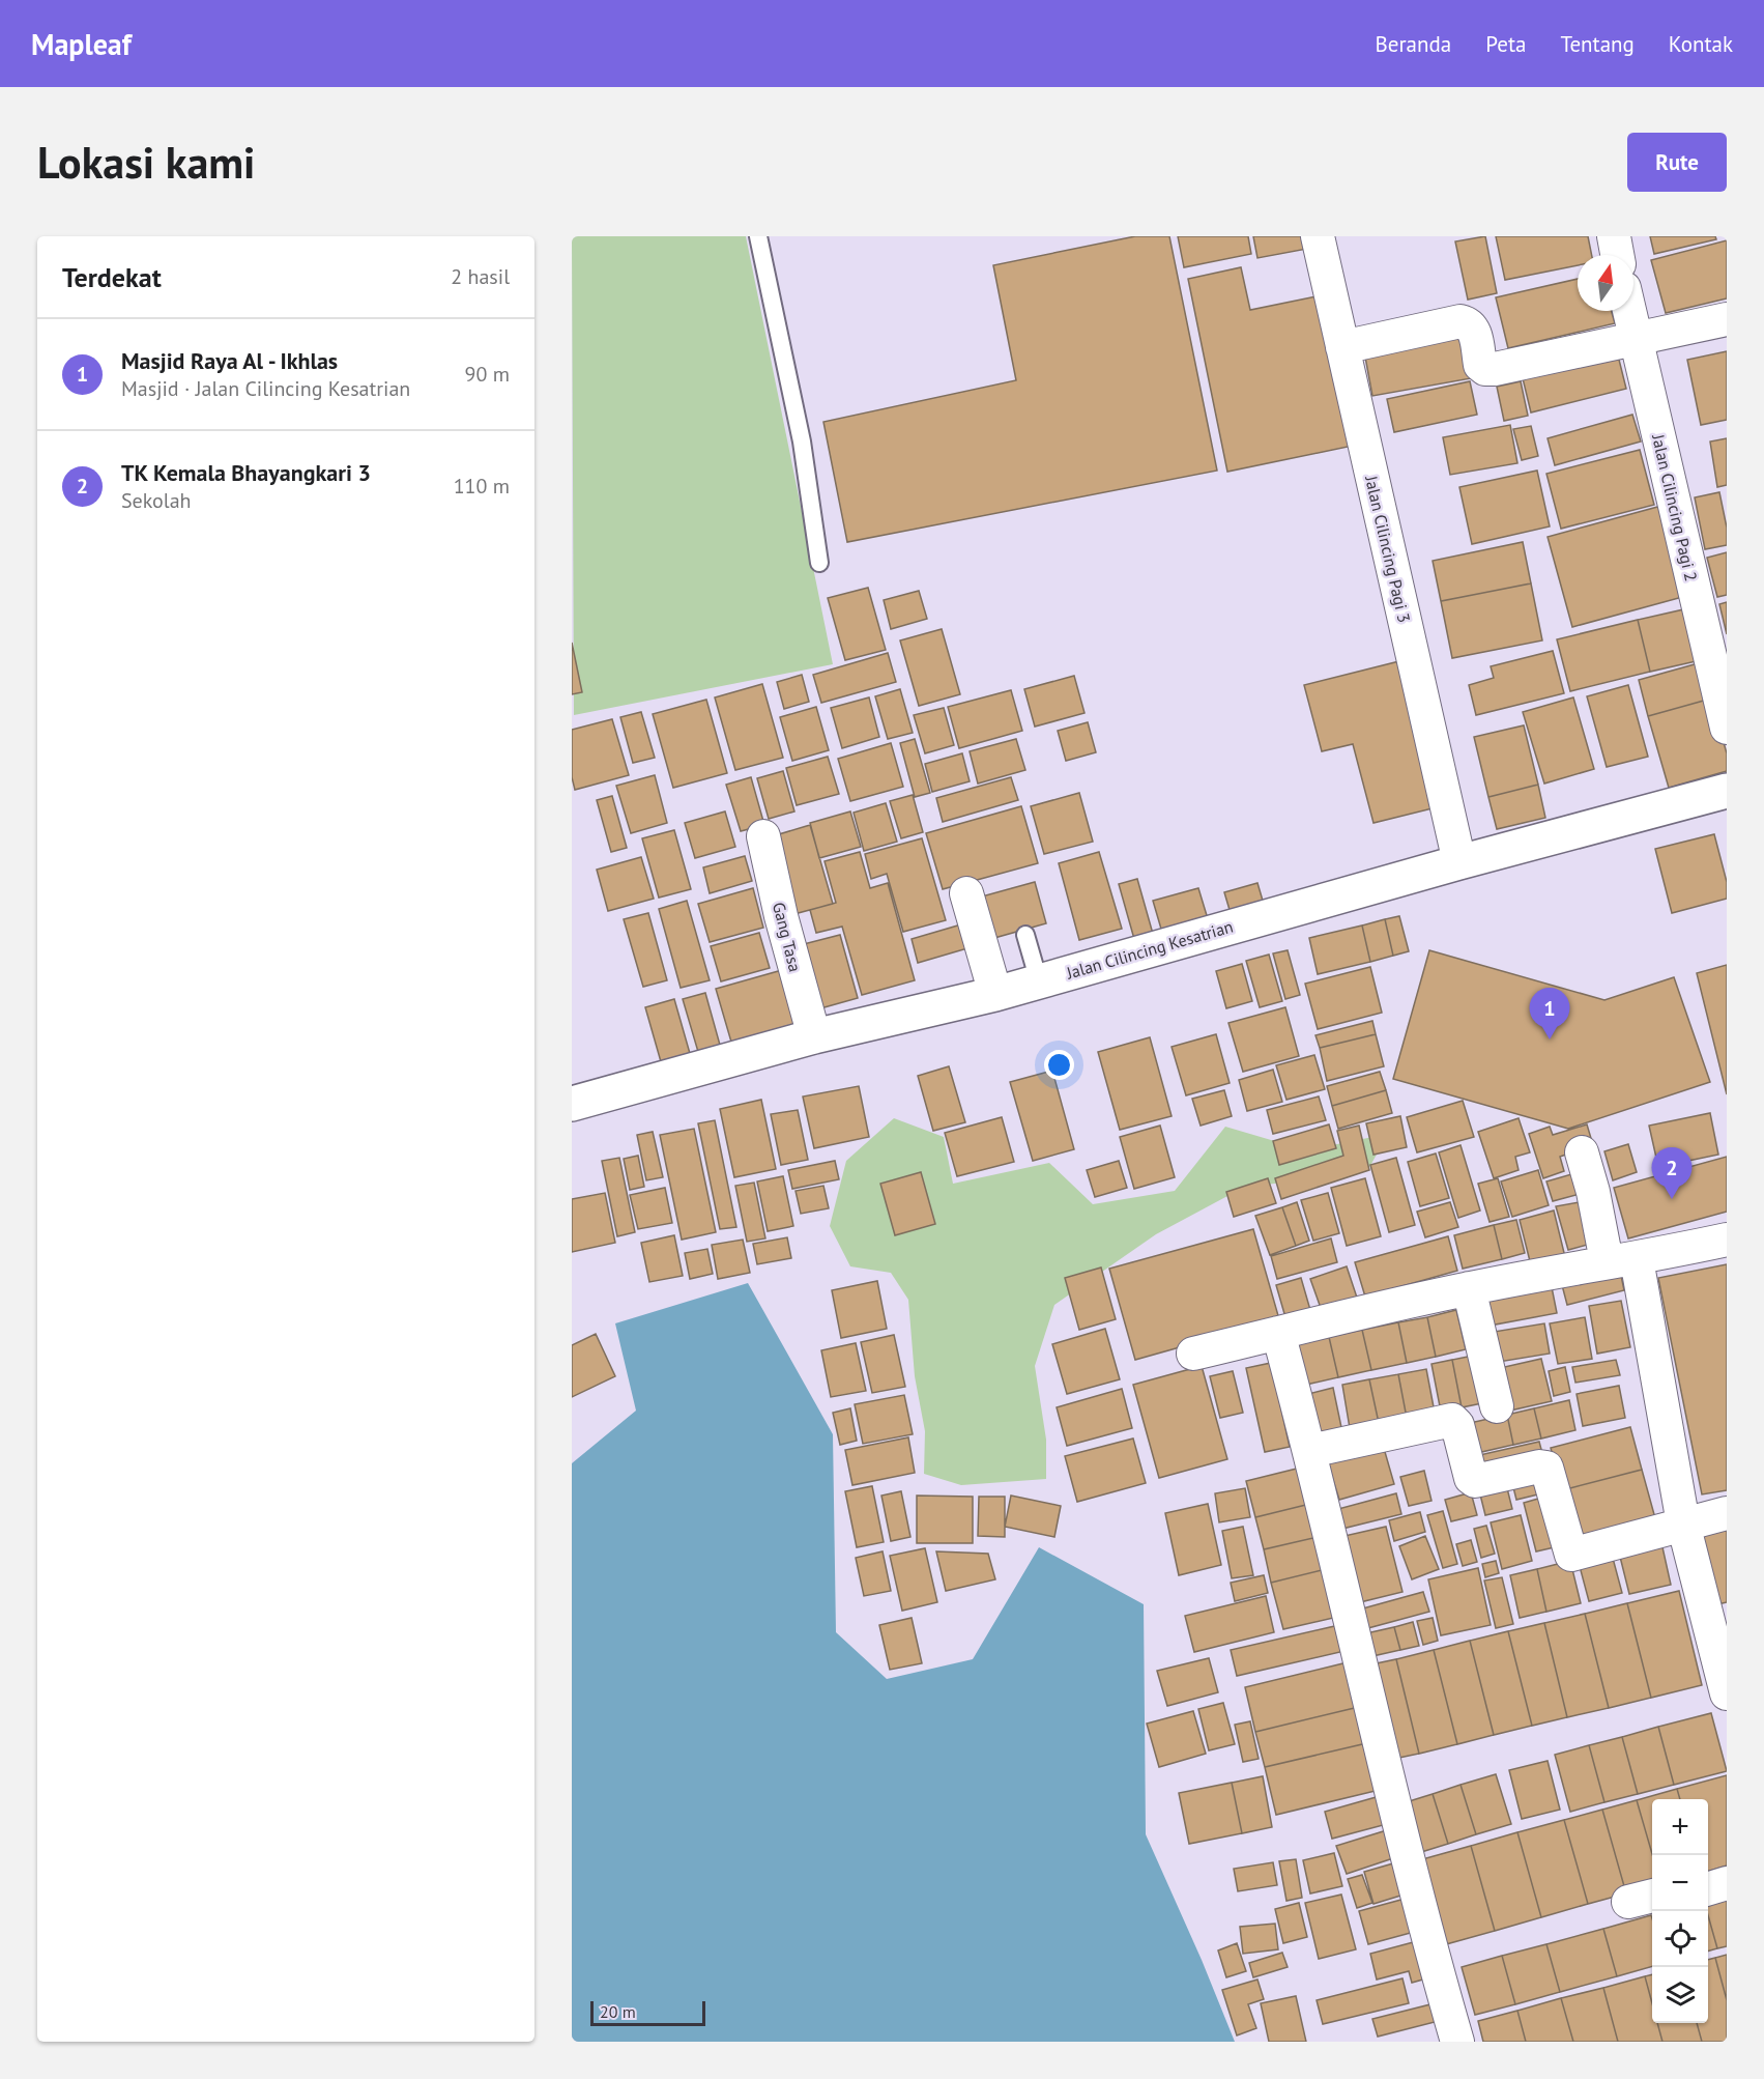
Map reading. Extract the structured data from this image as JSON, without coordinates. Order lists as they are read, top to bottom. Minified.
{"streets":{"street":["Jalan Cilincing Pagi 2","Jalan Cilincing Pagi 3","Gang Tasa","Jalan Cilincing Kesatrian"]},"crossings":[["Jalan Cilincing Pagi 3","Jalan Cilincing Kesatrian"],["Gang Tasa","Jalan Cilincing Kesatrian"]],"scale_bar":"20 m","north":"top","page":{"header":"Mapleaf","nav":["Beranda","Peta","Tentang","Kontak"],"buttons":"Rute","title":"Lokasi kami","heading":["Terdekat","2 hasil"],"list":[{"mark":"1","name":"Masjid Raya Al - Ikhlas","note":"Masjid · Jalan Cilincing Kesatrian","value":"90 m"},{"mark":"2","name":"TK Kemala Bhayangkari 3","note":"Sekolah","value":"110 m"}],"pins":["1","2"],"map_buttons":["+","−"],"scale":"20 m"}}
